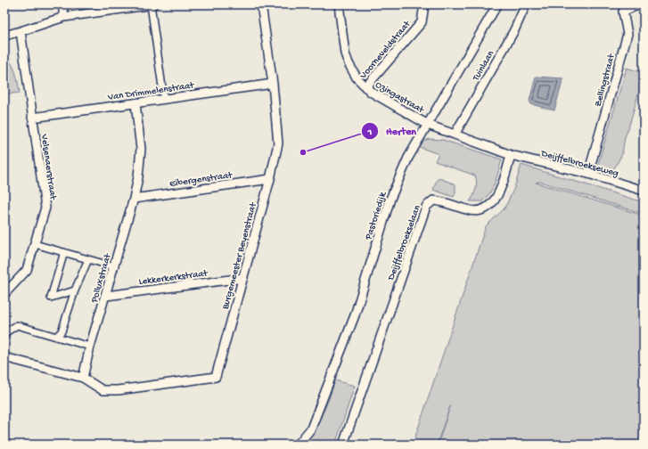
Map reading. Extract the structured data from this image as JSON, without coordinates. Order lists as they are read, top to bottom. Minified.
{"streets":{"street":["Voorneveldstraat","Tuinlaan","Zellingstraat","Van Drimmelenstraat","Ozingastraat","Deijffelbroekseweg","Velsenaerstraat","Eibergenstraat","Pastoriedijk","Deijffelbroekselaan","Burgemeester Beyenstraat","Lekkerkerkstraat","Polluxstraat"]},"crossings":[["Voorneveldstraat","Ozingastraat"],["Zellingstraat","Deijffelbroekseweg"],["Van Drimmelenstraat","Velsenaerstraat"],["Van Drimmelenstraat","Burgemeester Beyenstraat"],["Van Drimmelenstraat","Polluxstraat"],["Ozingastraat","Pastoriedijk"],["Deijffelbroekseweg","Deijffelbroekselaan"],["Eibergenstraat","Burgemeester Beyenstraat"],["Eibergenstraat","Polluxstraat"],["Burgemeester Beyenstraat","Lekkerkerkstraat"],["Burgemeester Beyenstraat","Polluxstraat"],["Lekkerkerkstraat","Polluxstraat"]],"places":["Herten"]}
